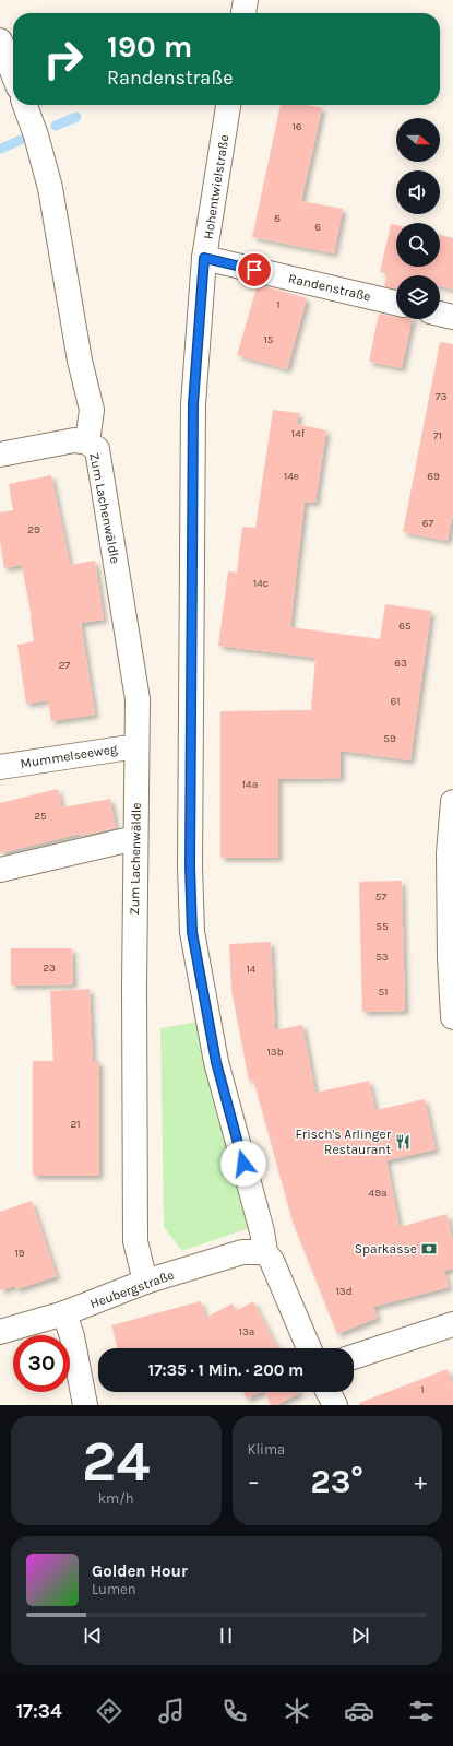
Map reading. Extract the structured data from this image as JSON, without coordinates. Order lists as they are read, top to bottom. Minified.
{"streets":{"street":["Hohentwielstraße","Randenstraße","Zum Lachenwäldle","Mummelseeweg","Heubergstraße"]},"crossings":[["Hohentwielstraße","Randenstraße"],["Hohentwielstraße","Heubergstraße"],["Zum Lachenwäldle","Mummelseeweg"],["Zum Lachenwäldle","Heubergstraße"]],"places":{"restaurant":["Frisch's Arlinger Restaurant"],"bank":["Sparkasse"]},"house_numbers":["16","8","6","1","15","73","14f","71","14e","69","67","29","14c","65","63","27","61","59","14a","25","57","55","53","23","14","51","13b","21","49a","19","13d","13a","1"],"north":"right","page":{"turn":["190 m","Randenstraße"],"limit":"30","trip":"17:35 · 1 Min. · 200 m","tile":[["24","km/h"],"Klima"],"heat":["−","23°","+"],"song":["Golden Hour","Lumen"],"tabs":"17:34"}}
